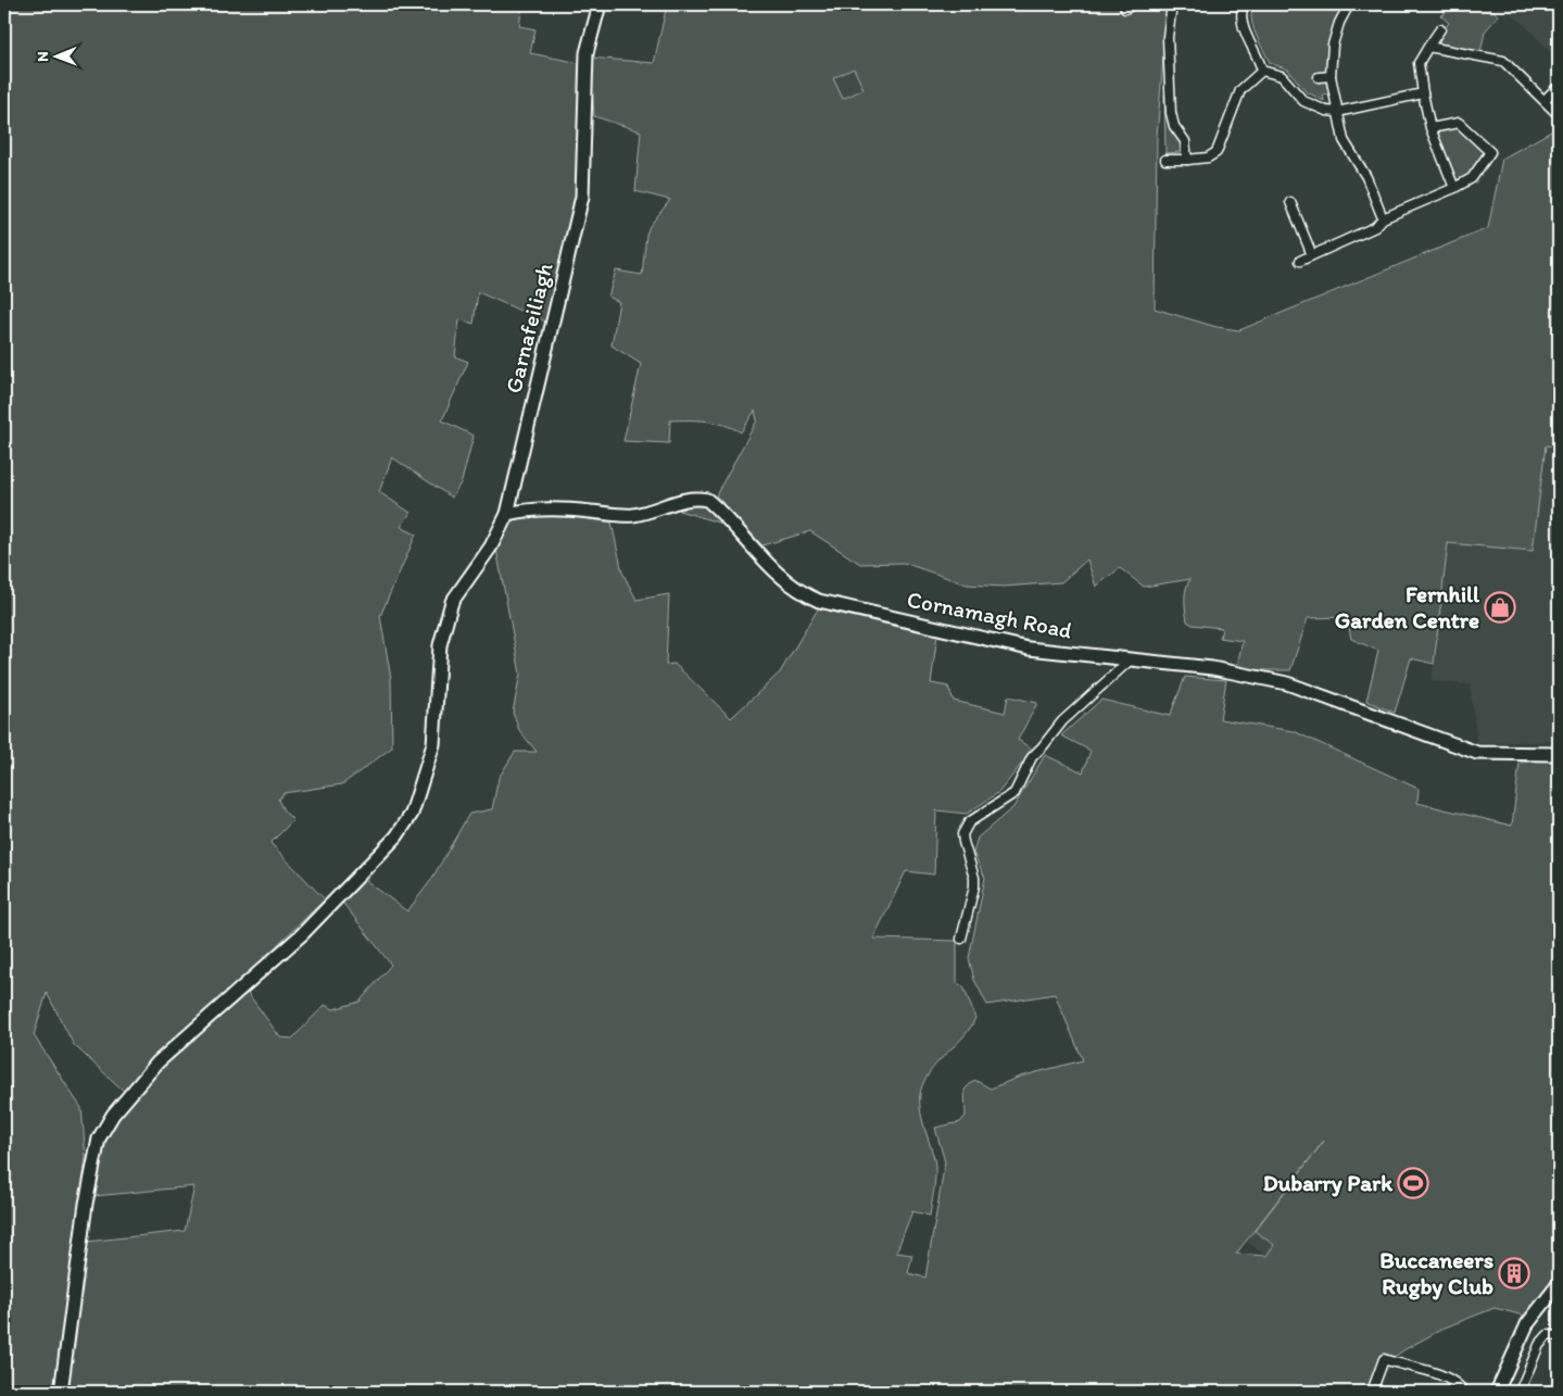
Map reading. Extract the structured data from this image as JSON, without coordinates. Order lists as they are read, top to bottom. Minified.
{"streets":{"street":["Garnafeiliagh","Cornamagh Road"]},"crossings":[["Garnafeiliagh","Cornamagh Road"]],"places":{"shop":["Fernhill Garden Centre"],"sports":["Dubarry Park"],"building":["Buccaneers Rugby Club"]},"north":"left"}
